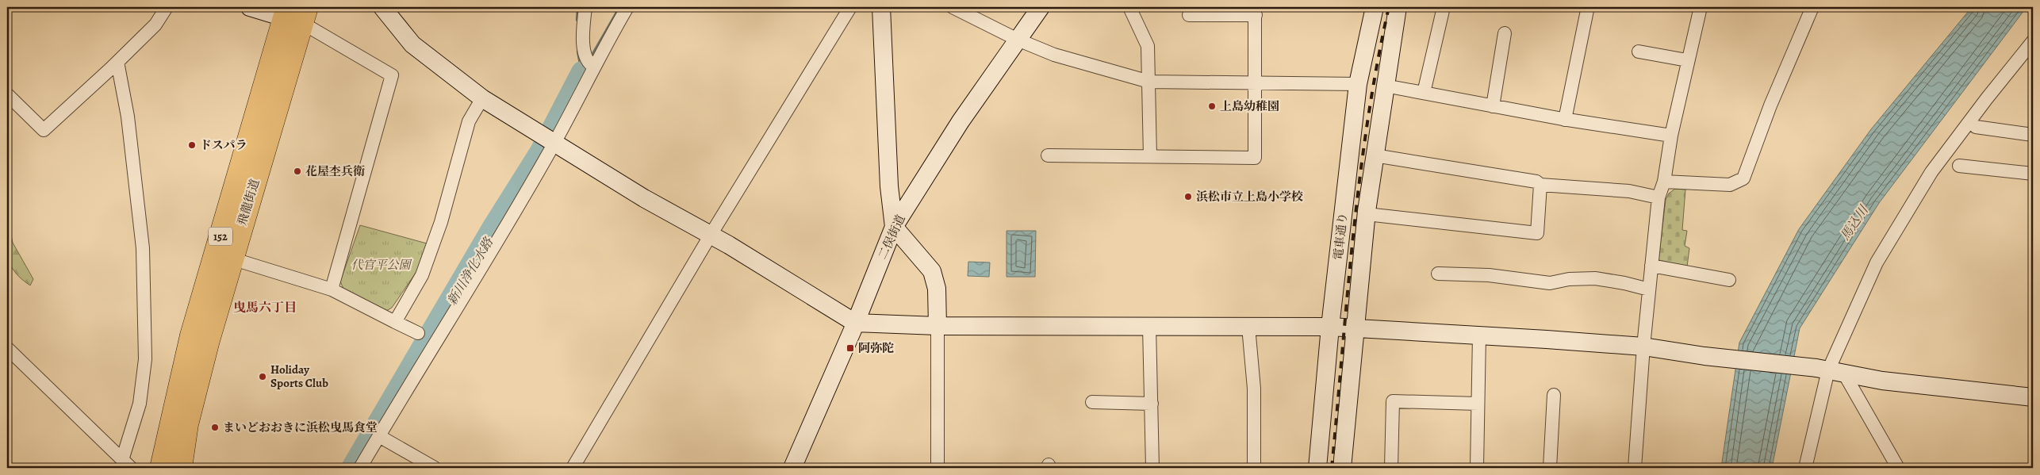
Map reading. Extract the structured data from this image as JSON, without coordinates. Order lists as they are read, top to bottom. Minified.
{"streets":{"highway":["飛龍街道","152"],"street":["電車通り","二俣街道"]},"districts":["曳馬六丁目"],"water":["馬込川","新川浄化水路"],"parks":["代官平公園"],"places":{"other":["上島幼稚園","ドスパラ","花屋杢兵衛","浜松市立上島小学校","Holiday Sports Club","まいどおおきに浜松曳馬食堂"],"transit":["阿弥陀"]}}
